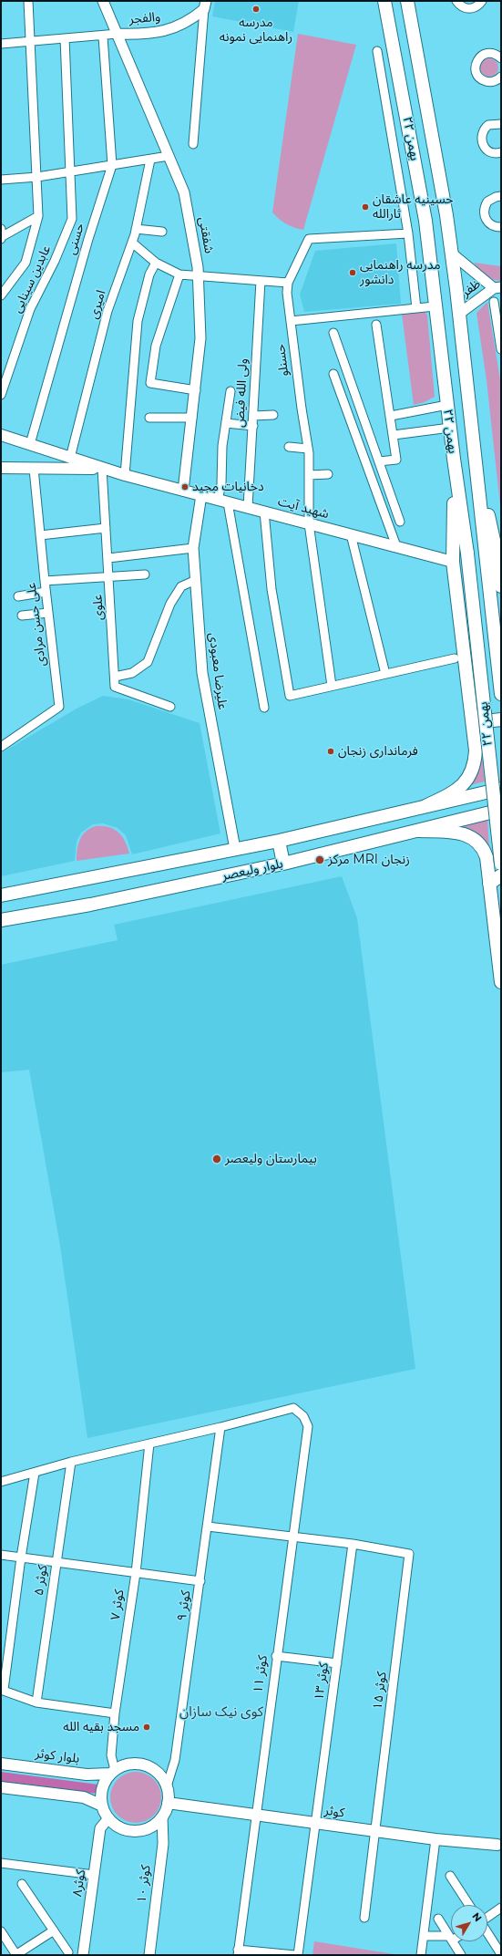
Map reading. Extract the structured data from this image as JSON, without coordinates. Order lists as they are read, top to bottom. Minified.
{"streets":{"main road":["۲۲ بهمن","شهید آیت","بلوار ولیعصر","بلوار کوثر","کوثر"],"street":["والفجر","شفقتی","حسنی","عابدین سینایی","ظفر","امیری","حسنلو","ولی الله فیض","علوی","علی حسن مرادی","علیرضا معبودی","کوثر ۵","کوثر ۷","کوثر ۹","کوثر ۱۱","کوثر ۱۳","۱۵ کوثر","کوثر۸","کوثر ۱۰"]},"crossings":[["والفجر","شفقتی"],["۲۲ بهمن","ظفر"],["شفقتی","شهید آیت"],["حسنی","شهید آیت"],["امیری","شهید آیت"],["حسنلو","شهید آیت"],["ولی الله فیض","شهید آیت"],["شهید آیت","علوی"],["شهید آیت","علیرضا معبودی"],["علیرضا معبودی","بلوار ولیعصر"],["کوثر ۷","کوثر ۹"],["کوثر ۷","بلوار کوثر"],["کوثر ۷","کوثر"],["کوثر ۷","کوثر۸"],["کوثر ۷","کوثر ۱۰"],["کوثر ۹","کوثر ۱۱"],["کوثر ۹","بلوار کوثر"],["کوثر ۹","کوثر"],["کوثر ۹","کوثر۸"],["کوثر ۹","کوثر ۱۰"],["کوثر ۱۱","کوثر"],["کوثر ۱۳","۱۵ کوثر"],["کوثر ۱۳","کوثر"],["۱۵ کوثر","کوثر"],["بلوار کوثر","کوثر"],["بلوار کوثر","کوثر۸"],["بلوار کوثر","کوثر ۱۰"],["کوثر","کوثر۸"],["کوثر","کوثر ۱۰"],["کوثر۸","کوثر ۱۰"]],"districts":["کوی نیک سازان"],"places":["مدرسه راهنمایی نمونه","حسینیه عاشقان ثارالله","مدرسه راهنمایی دانشور","دخانیات مجید","فرمانداری زنجان","مرکز MRI زنجان","بیمارستان ولیعصر","مسجد بقیه الله"],"north":"top right"}
